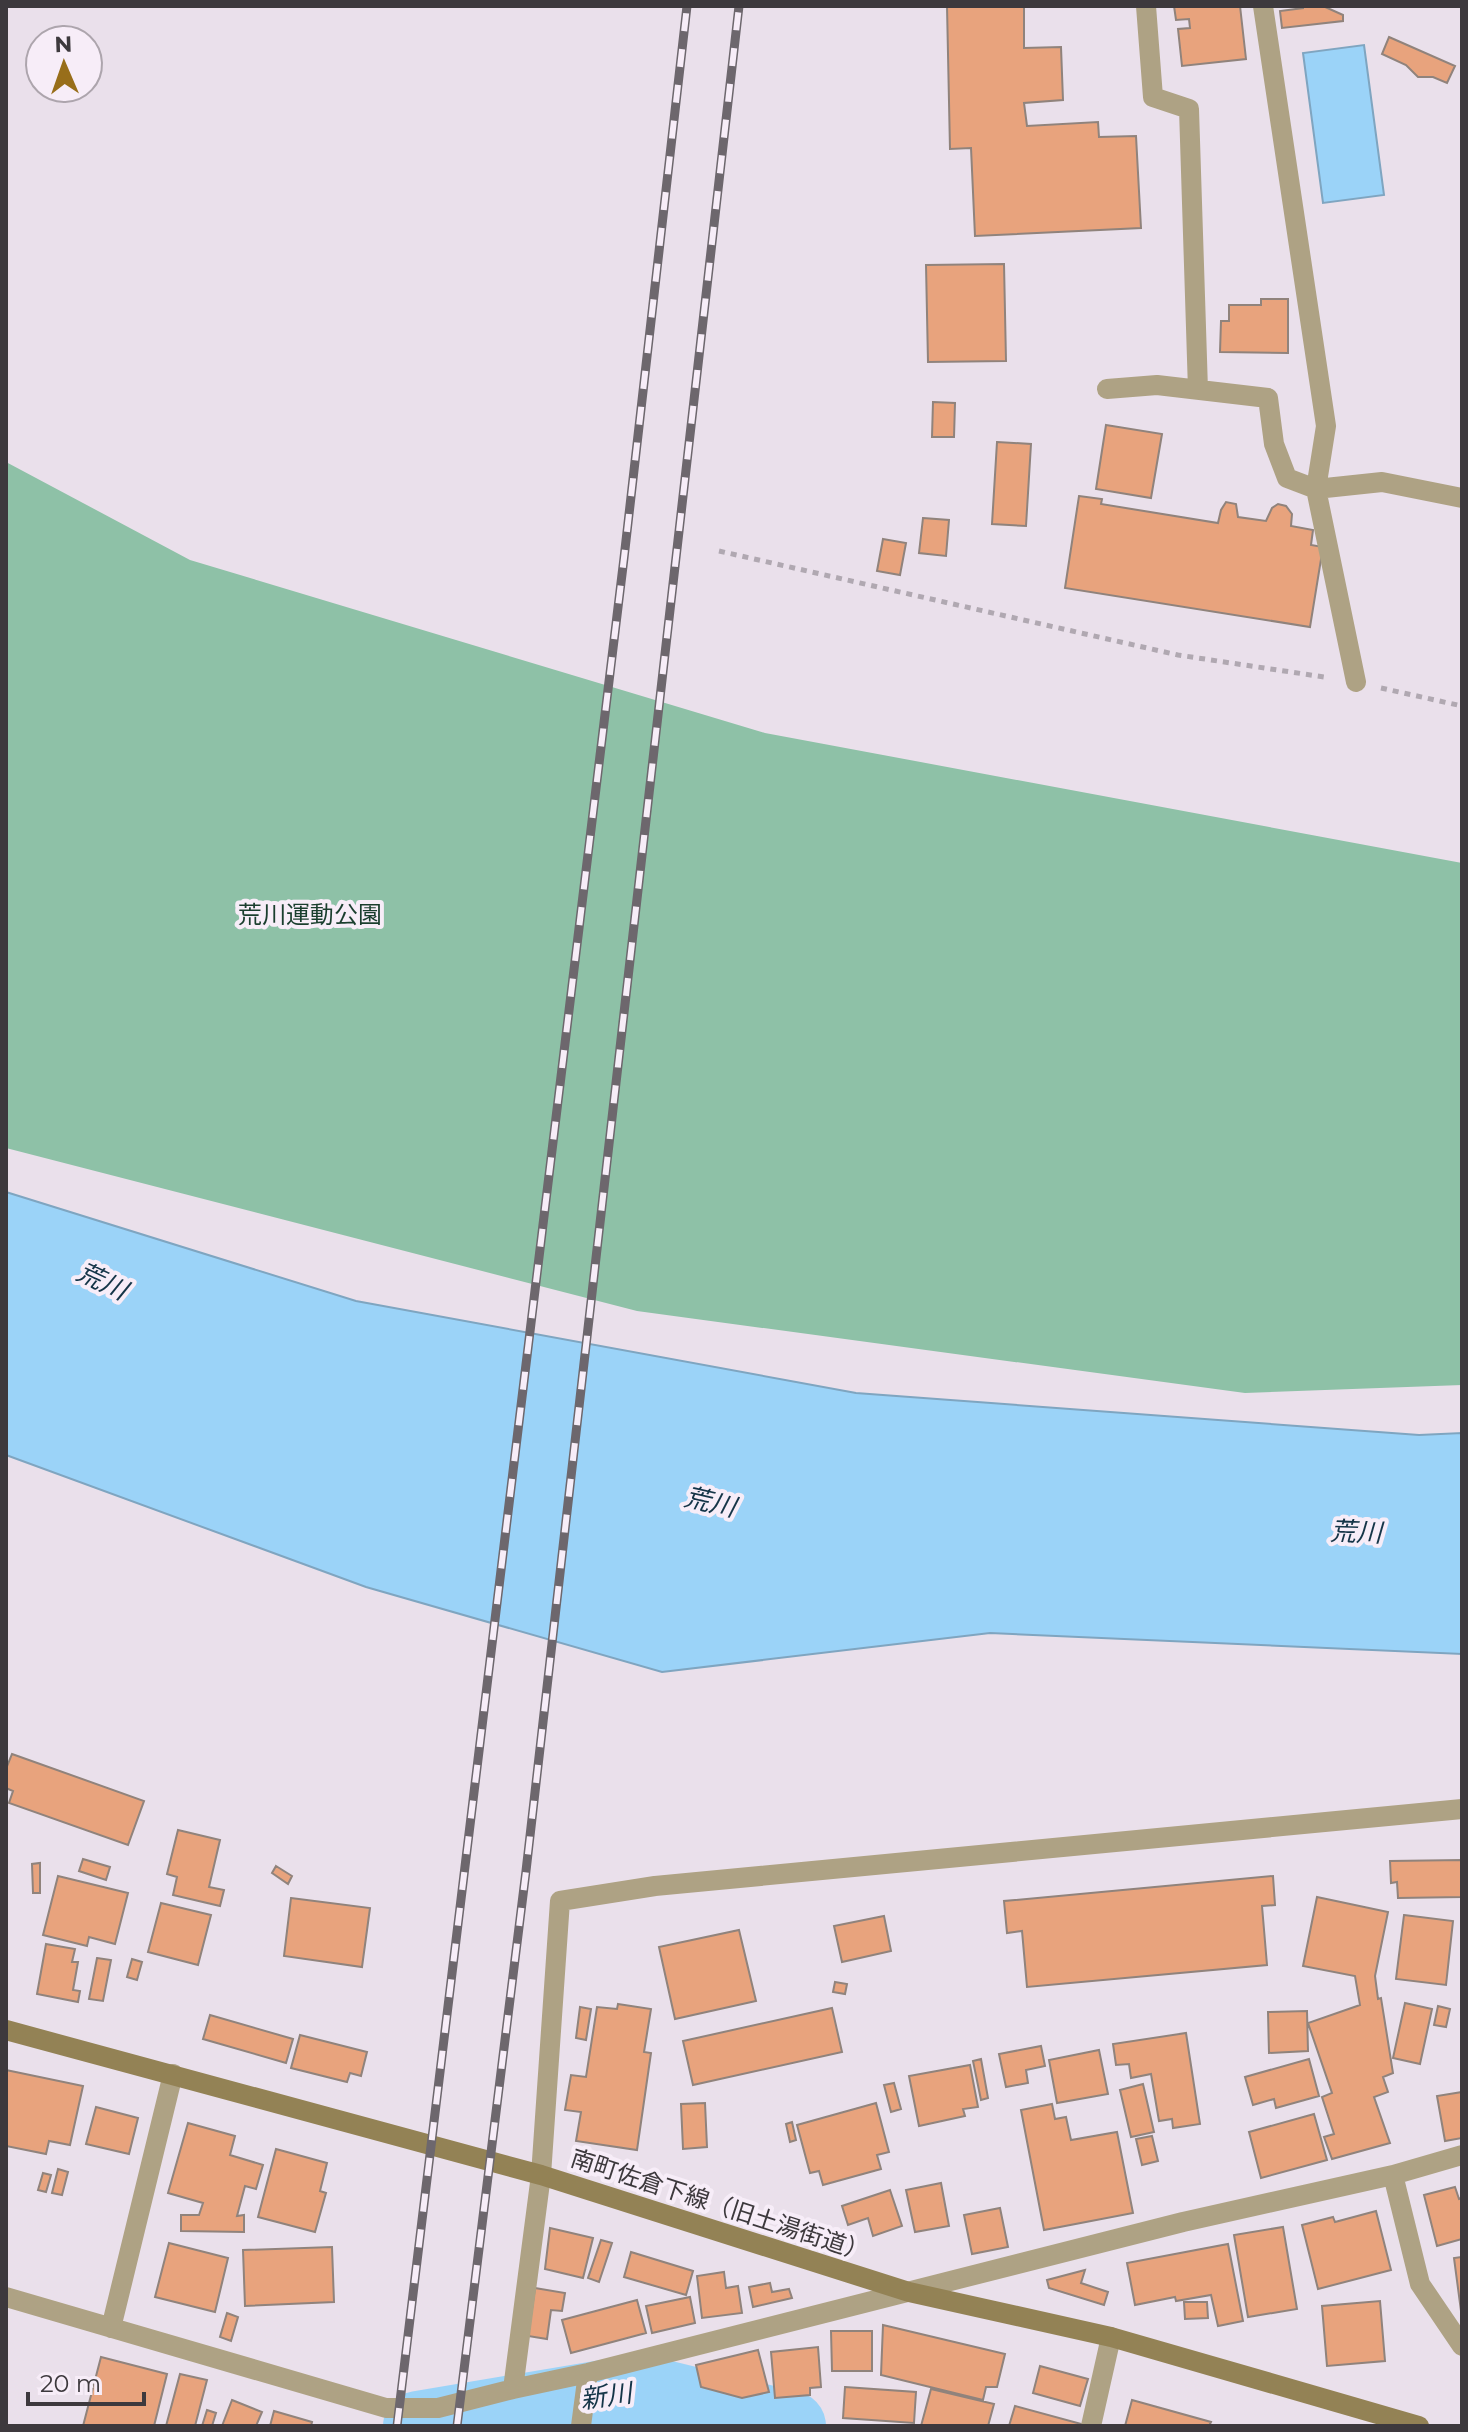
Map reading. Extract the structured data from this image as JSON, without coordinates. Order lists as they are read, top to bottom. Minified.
{"streets":{"street":["南町佐倉下線（旧土湯街道）"]},"water":["荒川","新川"],"parks":["荒川運動公園"],"scale_bar":"20 m","north":"top"}
